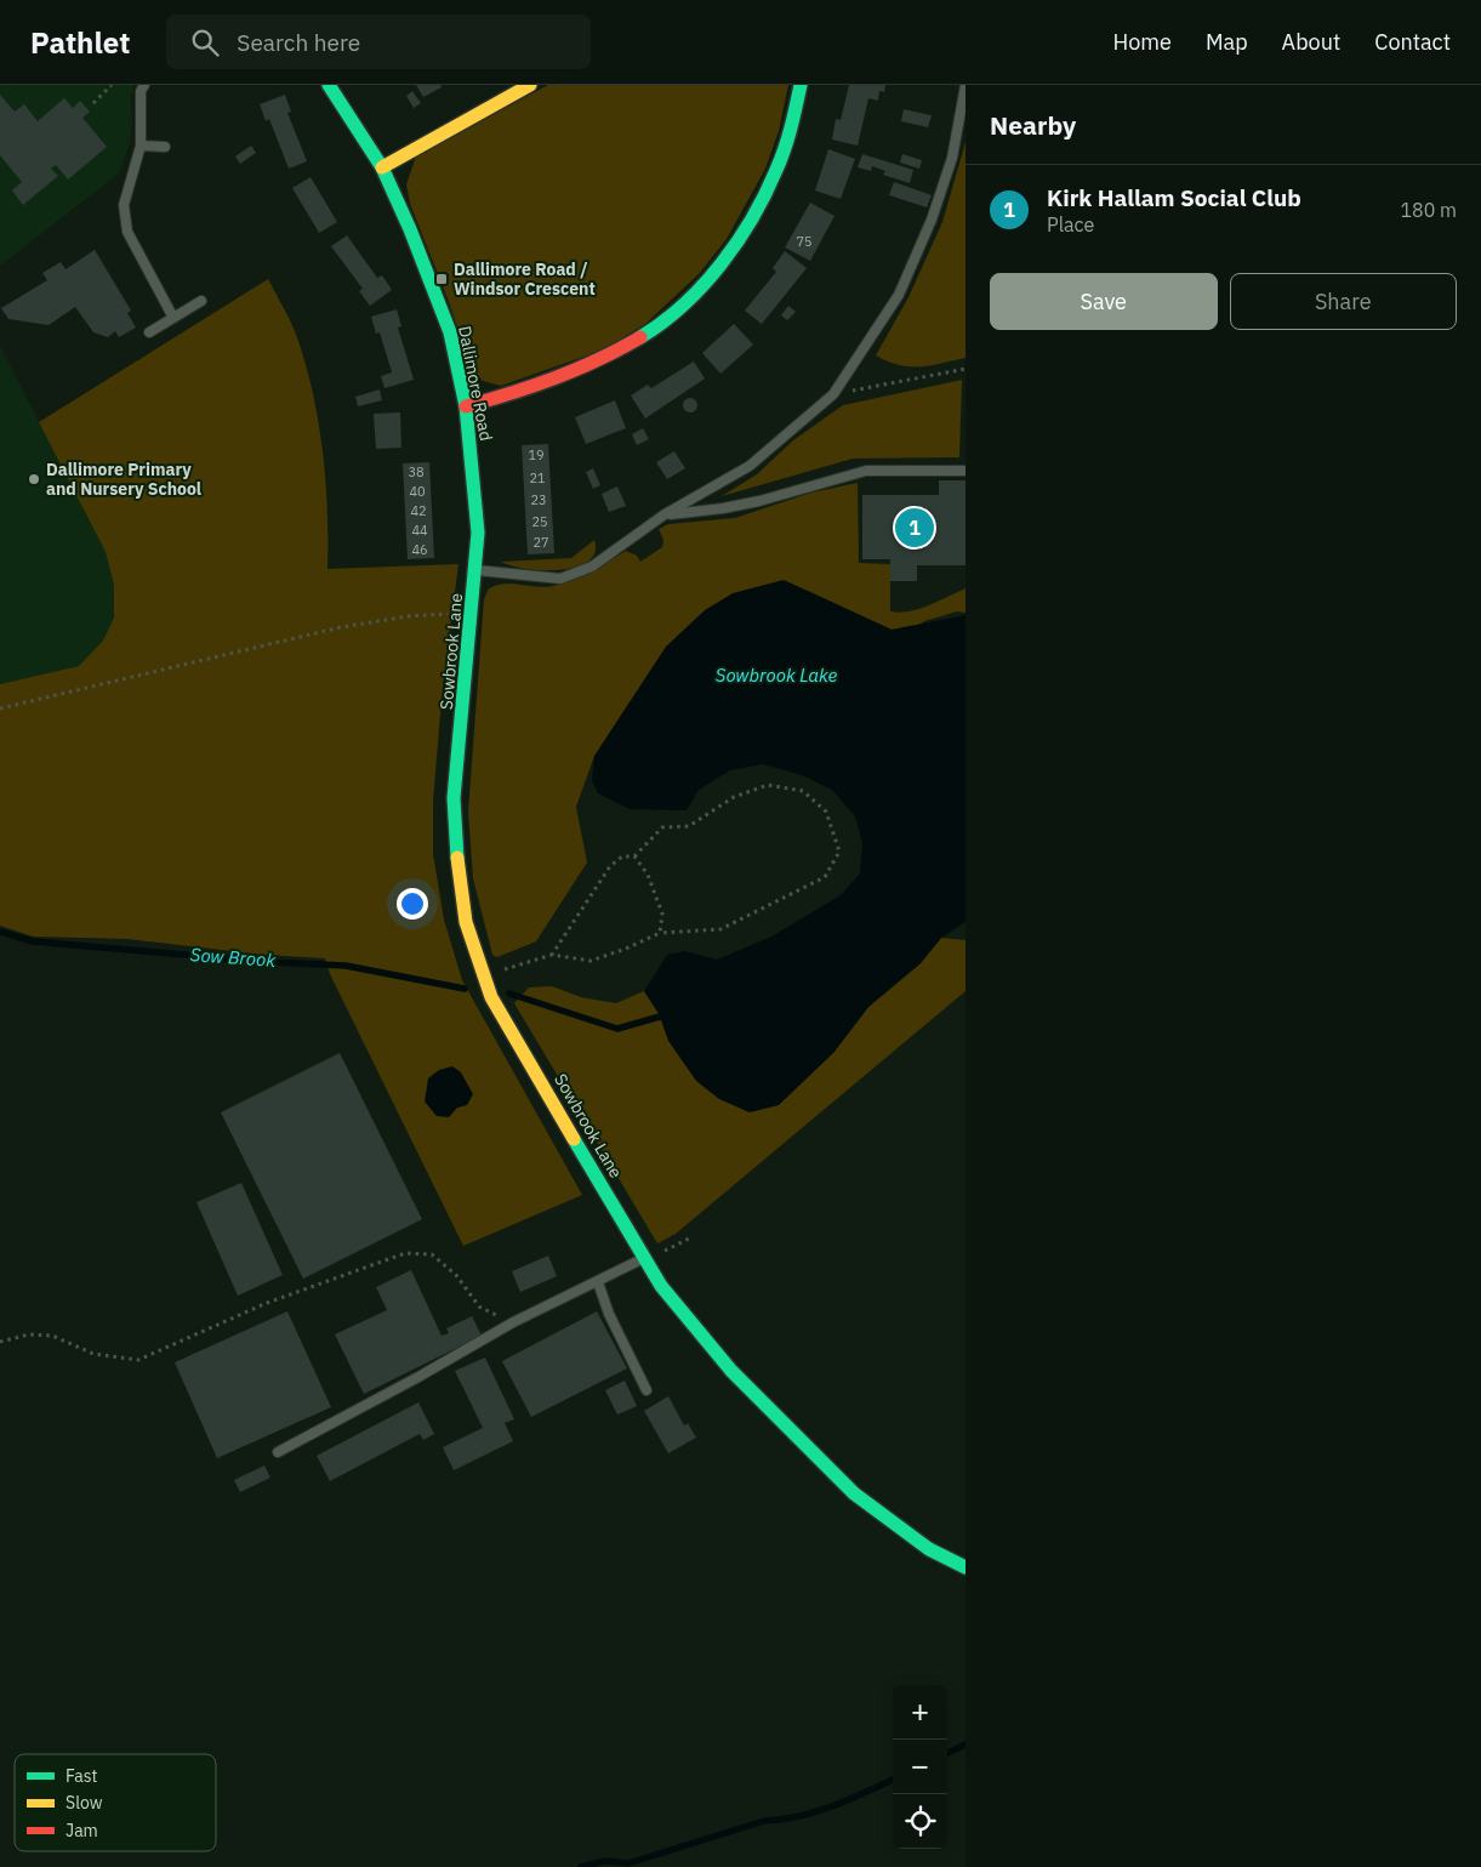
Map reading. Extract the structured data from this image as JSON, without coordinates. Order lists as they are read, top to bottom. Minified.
{"streets":{"street":["Dallimore Road","Sowbrook Lane"]},"crossings":[["Dallimore Road","Sowbrook Lane"]],"water":["Sowbrook Lake","Sow Brook"],"places":{"transit":["Dallimore Road / Windsor Crescent"],"other":["Dallimore Primary and Nursery School"]},"house_numbers":["75","19","38","21","40","23","42","25","44","27","46"],"legend":["Fast","Slow","Jam"],"page":{"header":"Pathlet","search":"Search here","nav":["Home","Map","About","Contact"],"heading":"Nearby","list":[{"mark":"1","name":"Kirk Hallam Social Club","note":"Place","value":"180 m"}],"buttons":["Save","Share"],"pins":"1","map_buttons":["+","−"]}}
